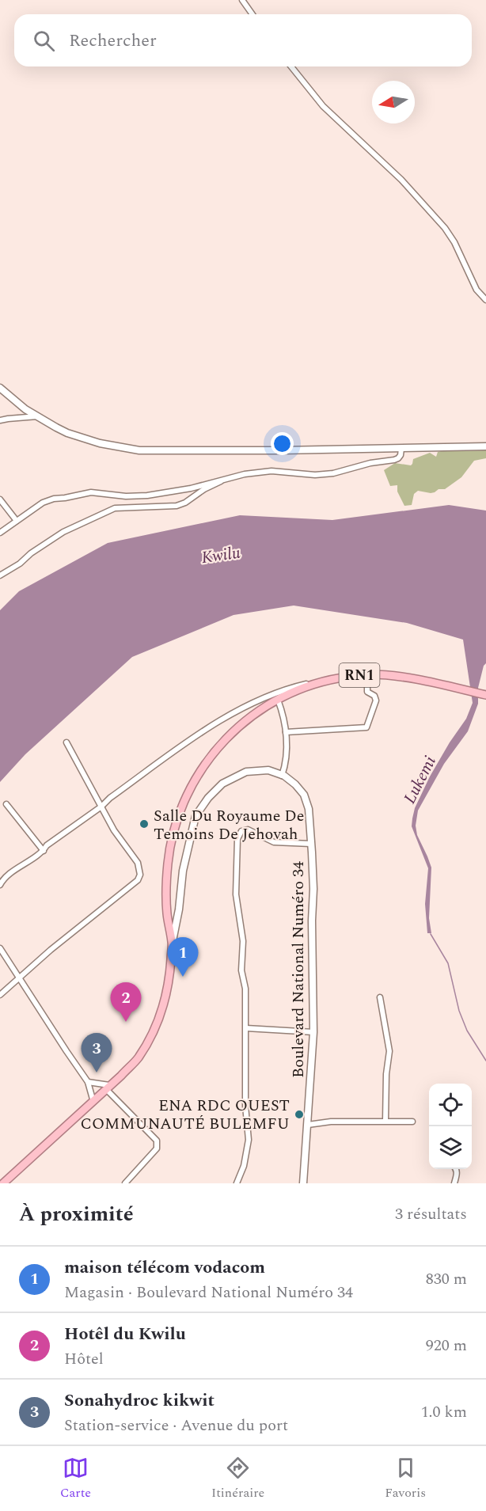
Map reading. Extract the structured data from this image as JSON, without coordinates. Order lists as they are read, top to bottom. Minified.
{"streets":{"highway":["RN1"],"main road":["Boulevard National Numéro 34"]},"crossings":[["RN1","Boulevard National Numéro 34"]],"water":["Kwilu","Lukemi"],"places":["Salle Du Royaume De Temoins De Jehovah","ENA RDC OUEST COMMUNAUTÉ BULEMFU"],"north":"left","page":{"search":"Rechercher","pins":["1","2","3"],"heading":["À proximité","3 résultats"],"list":[{"mark":"1","name":"maison télécom vodacom","note":"Magasin · Boulevard National Numéro 34","value":"830 m"},{"mark":"2","name":"Hotêl du Kwilu","note":"Hôtel","value":"920 m"},{"mark":"3","name":"Sonahydroc kikwit","note":"Station-service · Avenue du port","value":"1.0 km"}],"nav":["Carte","Itinéraire","Favoris"]}}
